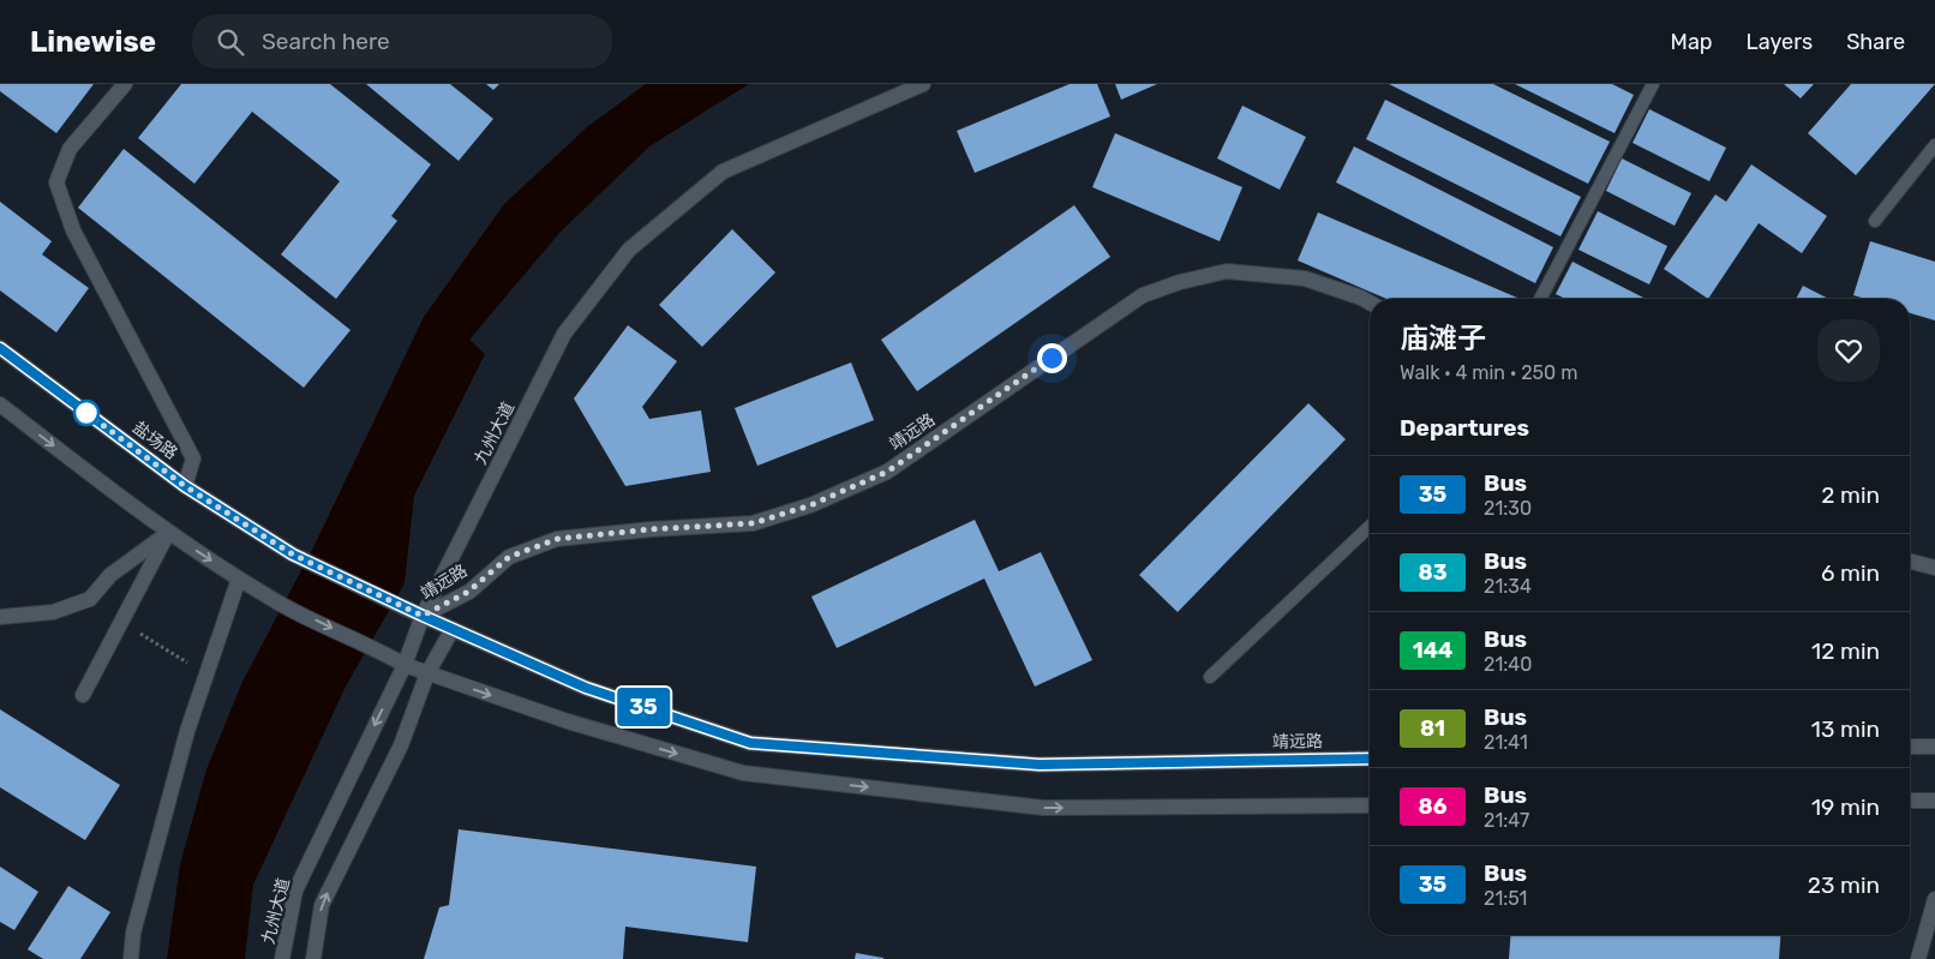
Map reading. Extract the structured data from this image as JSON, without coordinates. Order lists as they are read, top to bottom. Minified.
{"streets":{"main road":["靖远路","九州大道","盐场路"]},"crossings":[["靖远路","九州大道"],["靖远路","盐场路"],["九州大道","盐场路"]],"lines":["bus line 35"],"page":{"header":"Linewise","search":"Search here","nav":["Map","Layers","Share"],"on_map":"35","heading":[["庙滩子","Walk · 4 min · 250 m"],"Departures"],"list":[{"mark":"35","name":"Bus","note":"21:30","value":"2 min"},{"mark":"83","name":"Bus","note":"21:34","value":"6 min"},{"mark":"144","name":"Bus","note":"21:40","value":"12 min"},{"mark":"81","name":"Bus","note":"21:41","value":"13 min"},{"mark":"86","name":"Bus","note":"21:47","value":"19 min"},{"mark":"35","name":"Bus","note":"21:51","value":"23 min"}]}}
